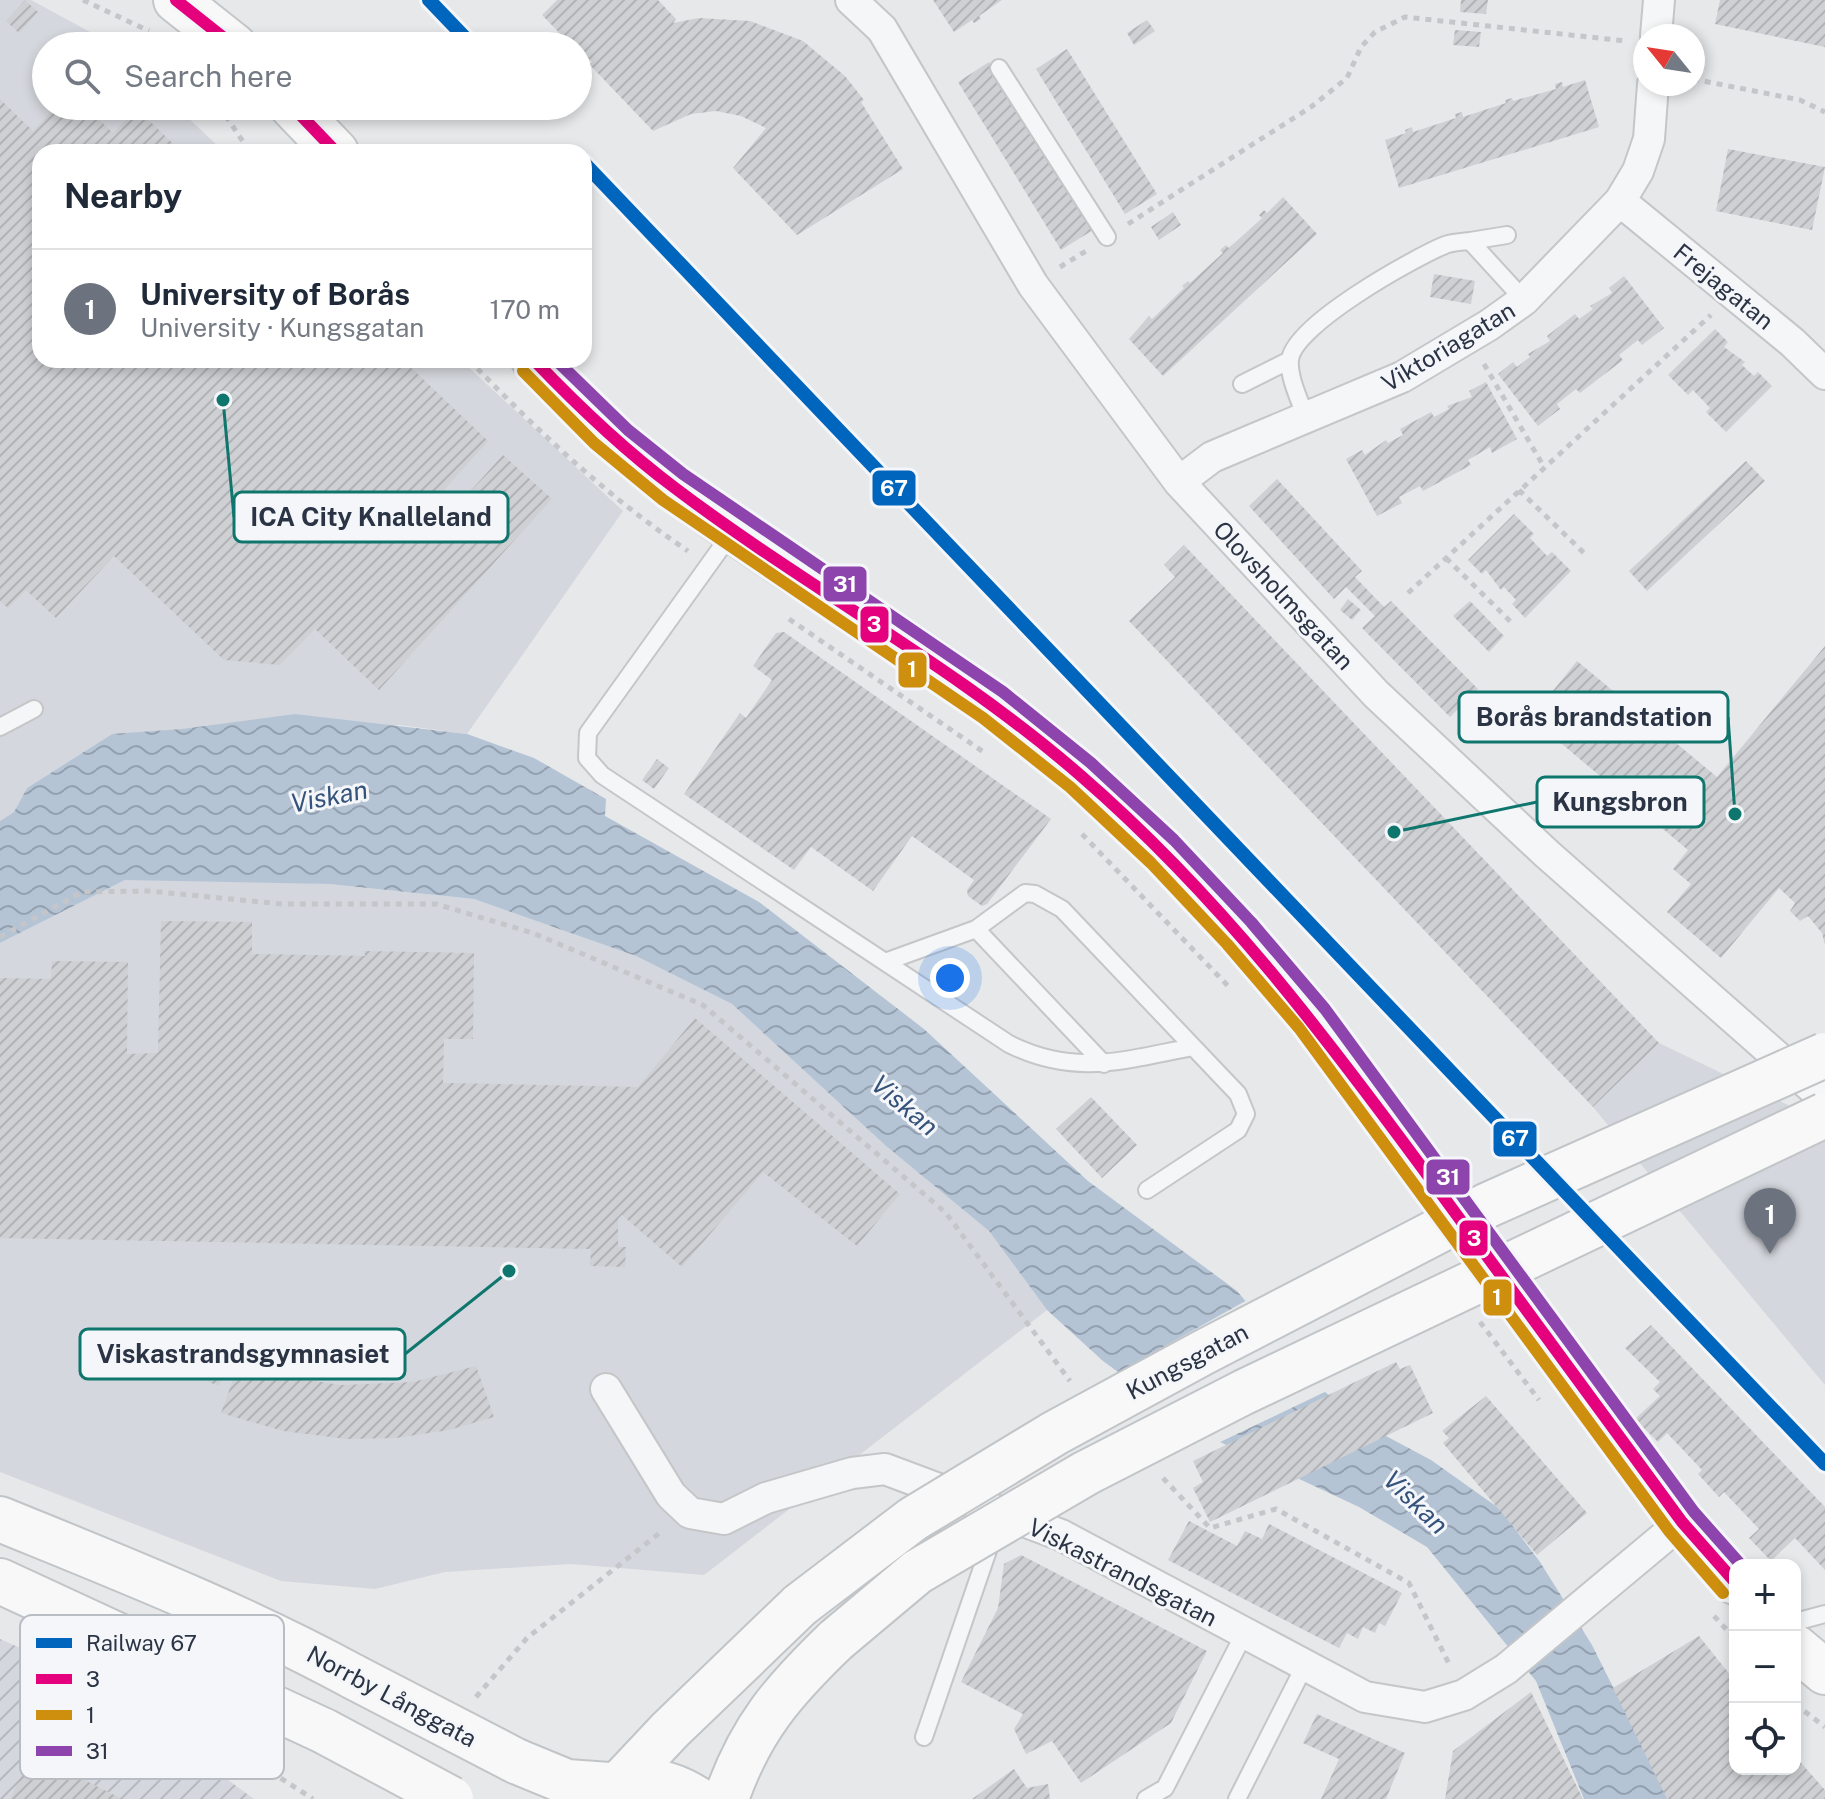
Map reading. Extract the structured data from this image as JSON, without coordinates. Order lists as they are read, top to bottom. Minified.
{"streets":{"main road":["Kungsgatan","Norrby Långgata"],"street":["Frejagatan","Viktoriagatan","Olovsholmsgatan","Viskastrandsgatan"]},"crossings":[["Frejagatan","Viktoriagatan"],["Viktoriagatan","Olovsholmsgatan"],["Kungsgatan","Norrby Långgata"]],"water":["Viskan"],"places":["ICA City Knalleland","Borås brandstation","Kungsbron","Viskastrandsgymnasiet"],"lines":["rail line 67","transit line 3","transit line 31","transit line 1"],"legend":["Railway 67","3","1","31"],"north":"top left","page":{"search":"Search here","heading":"Nearby","list":[{"mark":"1","name":"University of Borås","note":"University · Kungsgatan","value":"170 m"}],"pins":"1","map_buttons":["+","−"]}}
